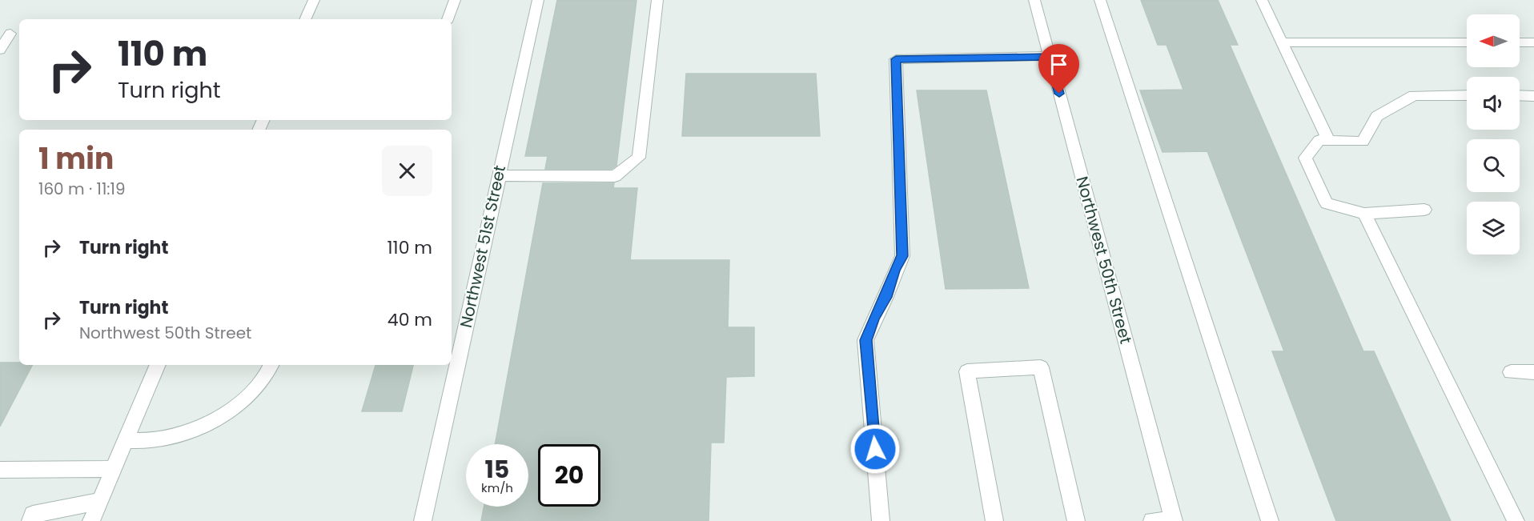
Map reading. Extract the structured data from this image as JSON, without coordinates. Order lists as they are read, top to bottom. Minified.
{"streets":{"street":["Northwest 51st Street","Northwest 50th Street"]},"north":"left","page":{"turn":["110 m","Turn right"],"heading":["1 min","160 m · 11:19"],"list":[{"name":"Turn right","value":"110 m"},{"name":"Turn right","note":"Northwest 50th Street","value":"40 m"}],"speed":"15 km/h","limit":"20"}}
